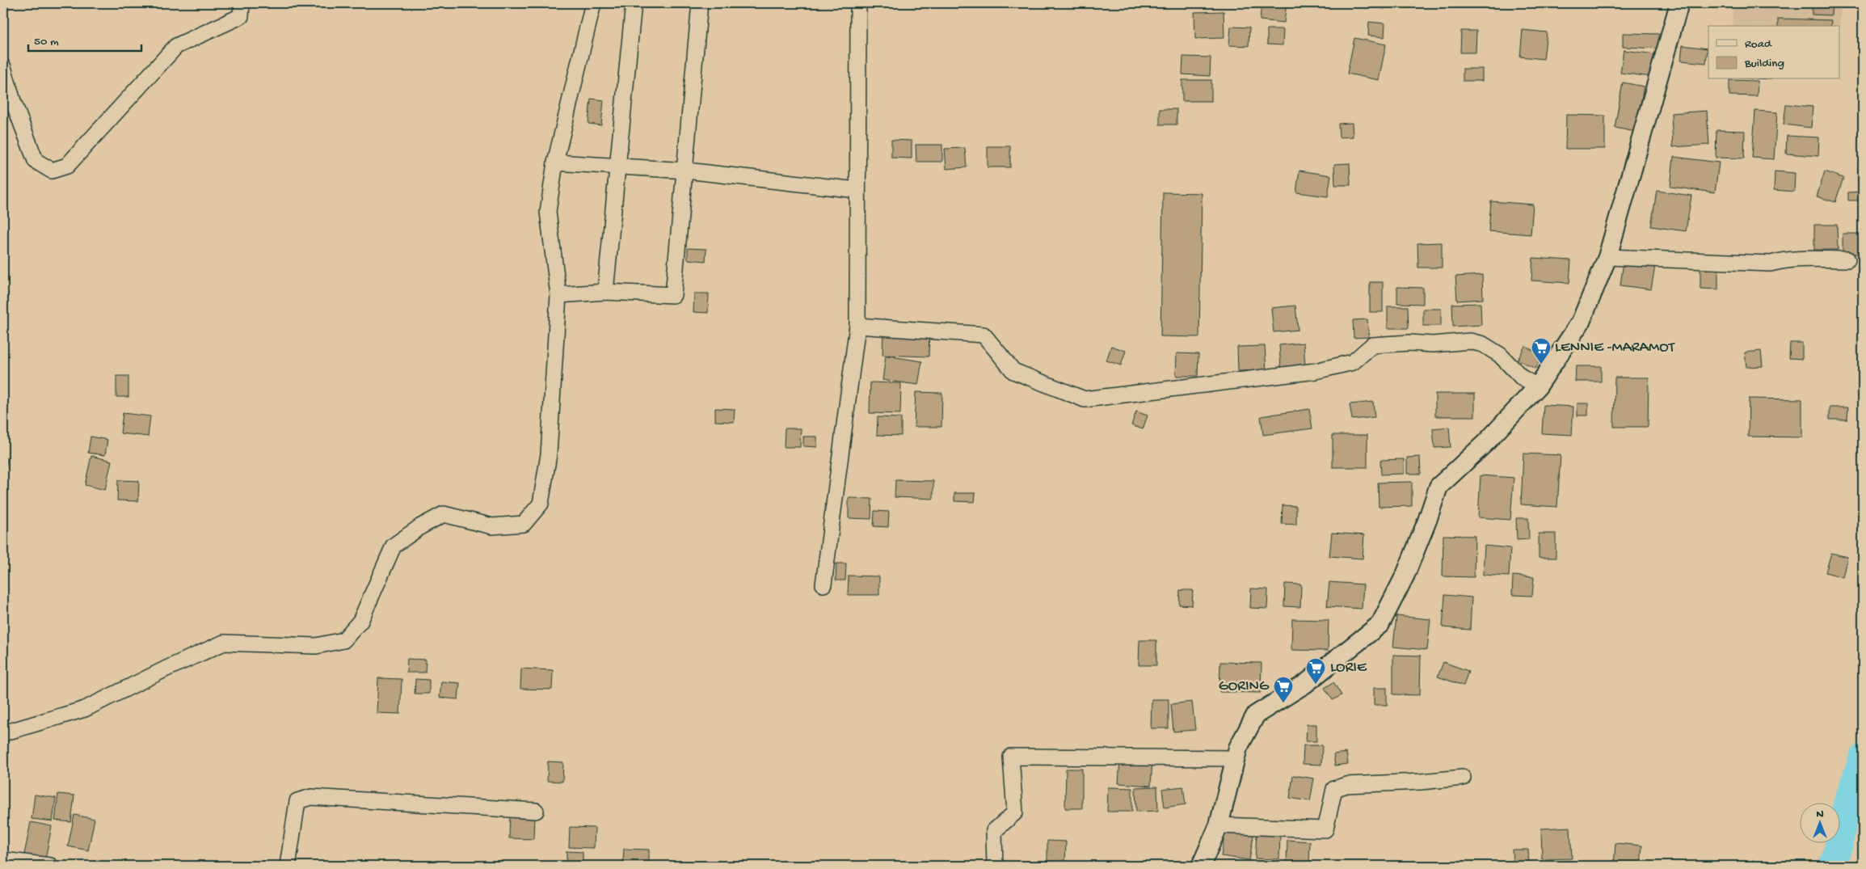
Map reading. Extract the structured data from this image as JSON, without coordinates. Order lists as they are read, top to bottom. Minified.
{"places":{"supermarket":["LENNIE -MARAMOT","LORIE","GORING"]},"legend":["Road","Building"],"scale_bar":"50 m","north":"top"}
